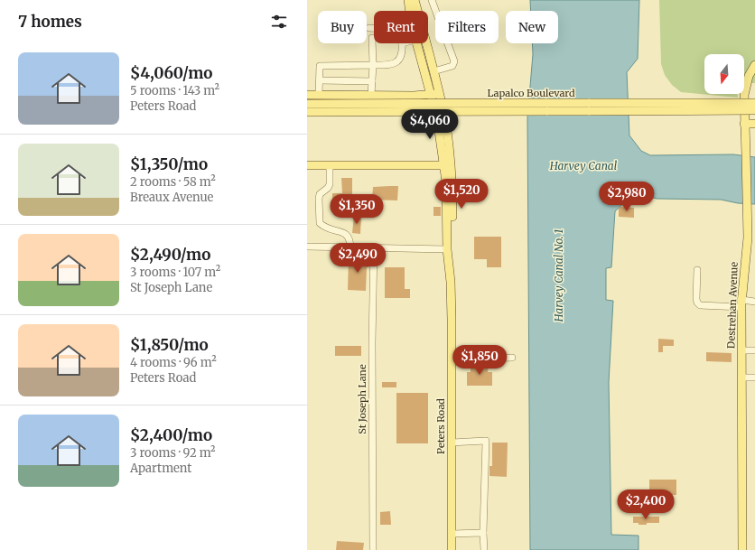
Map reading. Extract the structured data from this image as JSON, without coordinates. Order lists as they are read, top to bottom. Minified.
{"streets":{"main road":["Lapalco Boulevard","Destrehan Avenue","Peters Road"],"street":["St Joseph Lane"]},"water":["Harvey Canal","Harvey Canal No. 1"],"north":"bottom","page":{"heading":"7 homes","chip":["Buy","Rent","Filters","New"],"list":[{"name":"$4,060/mo","note":"5 rooms · 143 m² · Peters Road"},{"name":"$1,350/mo","note":"2 rooms · 58 m² · Breaux Avenue"},{"name":"$2,490/mo","note":"3 rooms · 107 m² · St Joseph Lane"},{"name":"$1,850/mo","note":"4 rooms · 96 m² · Peters Road"},{"name":"$2,400/mo","note":"3 rooms · 92 m² · Apartment"}],"price":["$4,060","$1,520","$2,980","$1,350","$2,490","$1,850","$2,400"]}}
